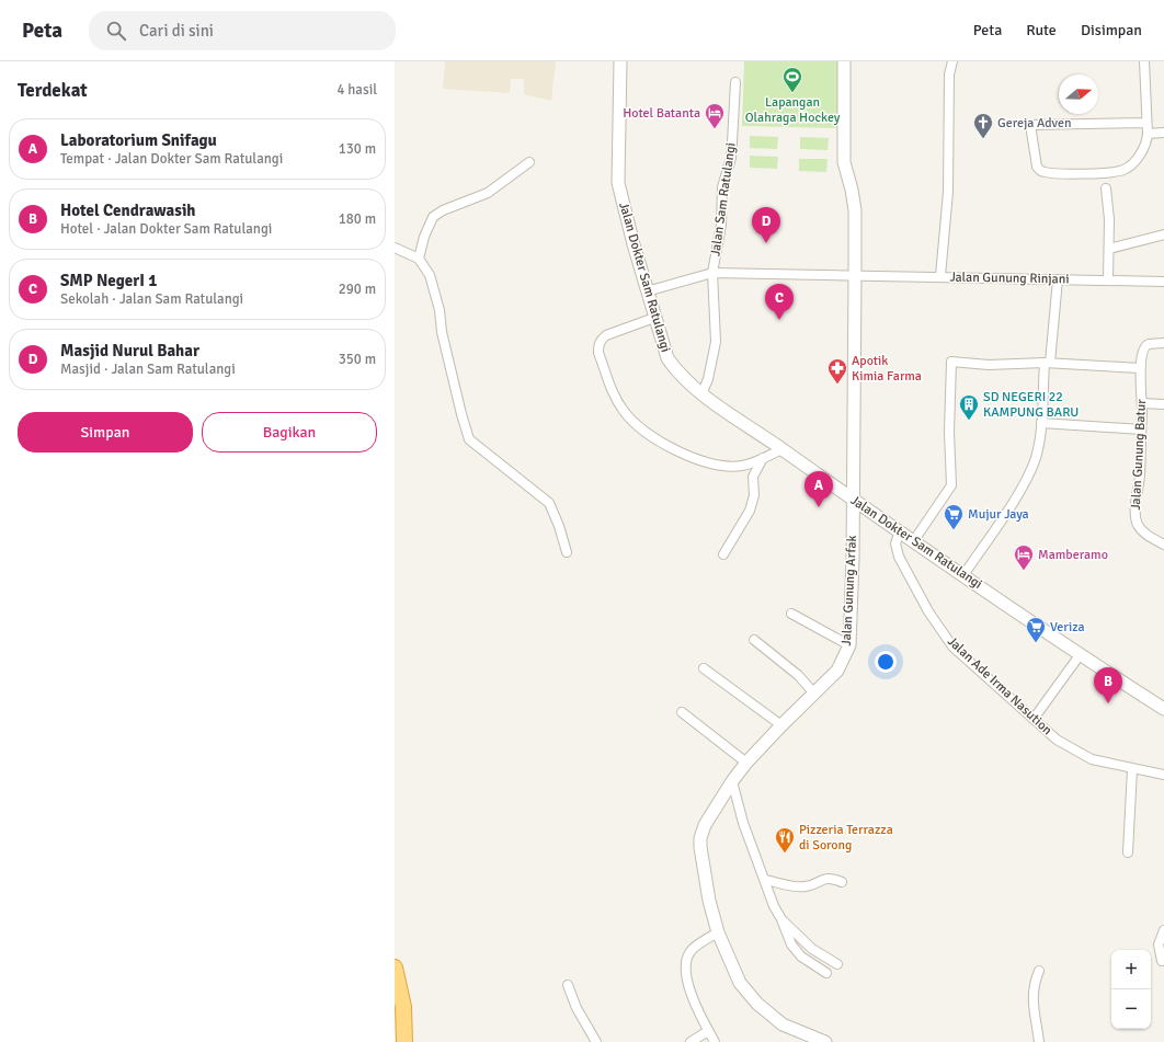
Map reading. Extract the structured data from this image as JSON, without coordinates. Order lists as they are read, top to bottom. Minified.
{"streets":{"street":["Jalan Sam Ratulangi","Jalan Dokter Sam Ratulangi","Jalan Gunung Rinjani","Jalan Gunung Batur","Jalan Gunung Arfak","Jalan Ade Irma Nasution"]},"crossings":[["Jalan Sam Ratulangi","Jalan Dokter Sam Ratulangi"],["Jalan Sam Ratulangi","Jalan Gunung Rinjani"],["Jalan Dokter Sam Ratulangi","Jalan Gunung Rinjani"],["Jalan Dokter Sam Ratulangi","Jalan Gunung Arfak"],["Jalan Dokter Sam Ratulangi","Jalan Ade Irma Nasution"],["Jalan Gunung Rinjani","Jalan Gunung Arfak"]],"places":{"sports":["Lapangan Olahraga Hockey"],"hotel":["Hotel Batanta","Mamberamo"],"church":["Gereja Adven"],"pharmacy":["Apotik Kimia Farma"],"building":["SD NEGERI 22 KAMPUNG BARU"],"supermarket":["Mujur Jaya","Veriza"],"restaurant":["Pizzeria Terrazza di Sorong"]},"north":"right","page":{"header":"Peta","search":"Cari di sini","nav":["Peta","Rute","Disimpan"],"heading":["Terdekat","4 hasil"],"list":[{"mark":"A","name":"Laboratorium Snifagu","note":"Tempat · Jalan Dokter Sam Ratulangi","value":"130 m"},{"mark":"B","name":"Hotel Cendrawasih","note":"Hotel · Jalan Dokter Sam Ratulangi","value":"180 m"},{"mark":"C","name":"SMP NegerI 1","note":"Sekolah · Jalan Sam Ratulangi","value":"290 m"},{"mark":"D","name":"Masjid Nurul Bahar","note":"Masjid · Jalan Sam Ratulangi","value":"350 m"}],"pins":["D","C","A","B"],"buttons":["Simpan","Bagikan"],"map_buttons":["+","−"]}}
